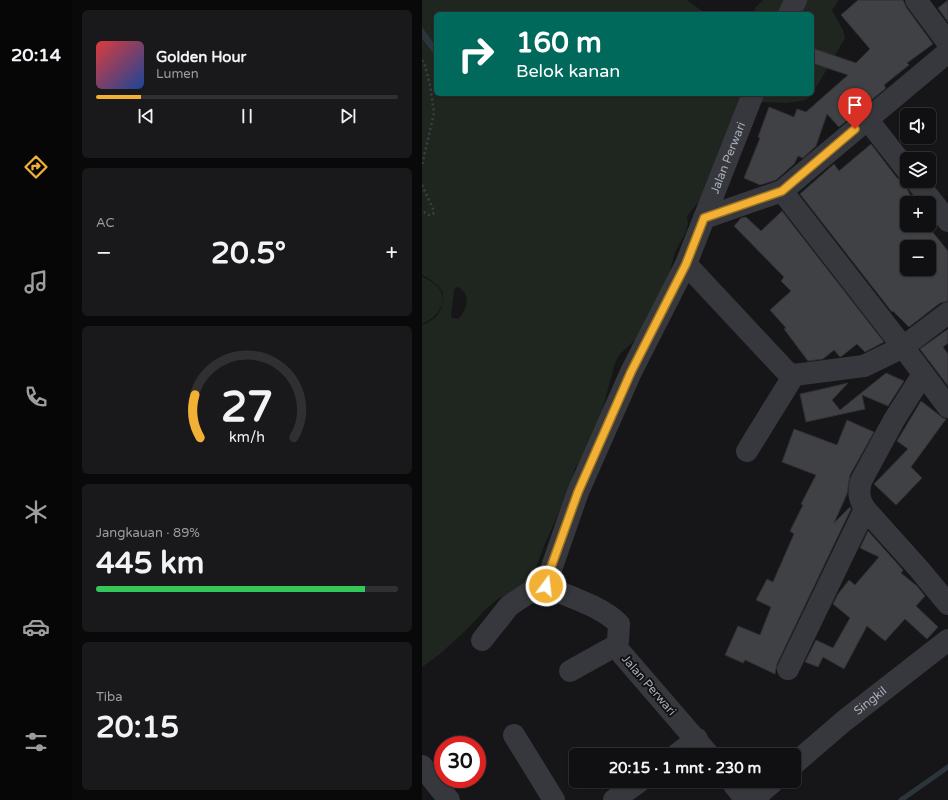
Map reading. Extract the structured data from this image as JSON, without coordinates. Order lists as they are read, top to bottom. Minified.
{"streets":{"street":["Jalan Perwari","Singkil"]},"page":{"tabs":"20:14","turn":["160 m","Belok kanan"],"song":["Golden Hour","Lumen"],"map_buttons":["+","−"],"tile":["AC",["Jangkauan · 89%","445 km"],["Tiba","20:15"]],"heat":["−","20.5°","+"],"limit":"30","trip":"20:15 · 1 mnt · 230 m","gauge":["27","km/h"]}}
